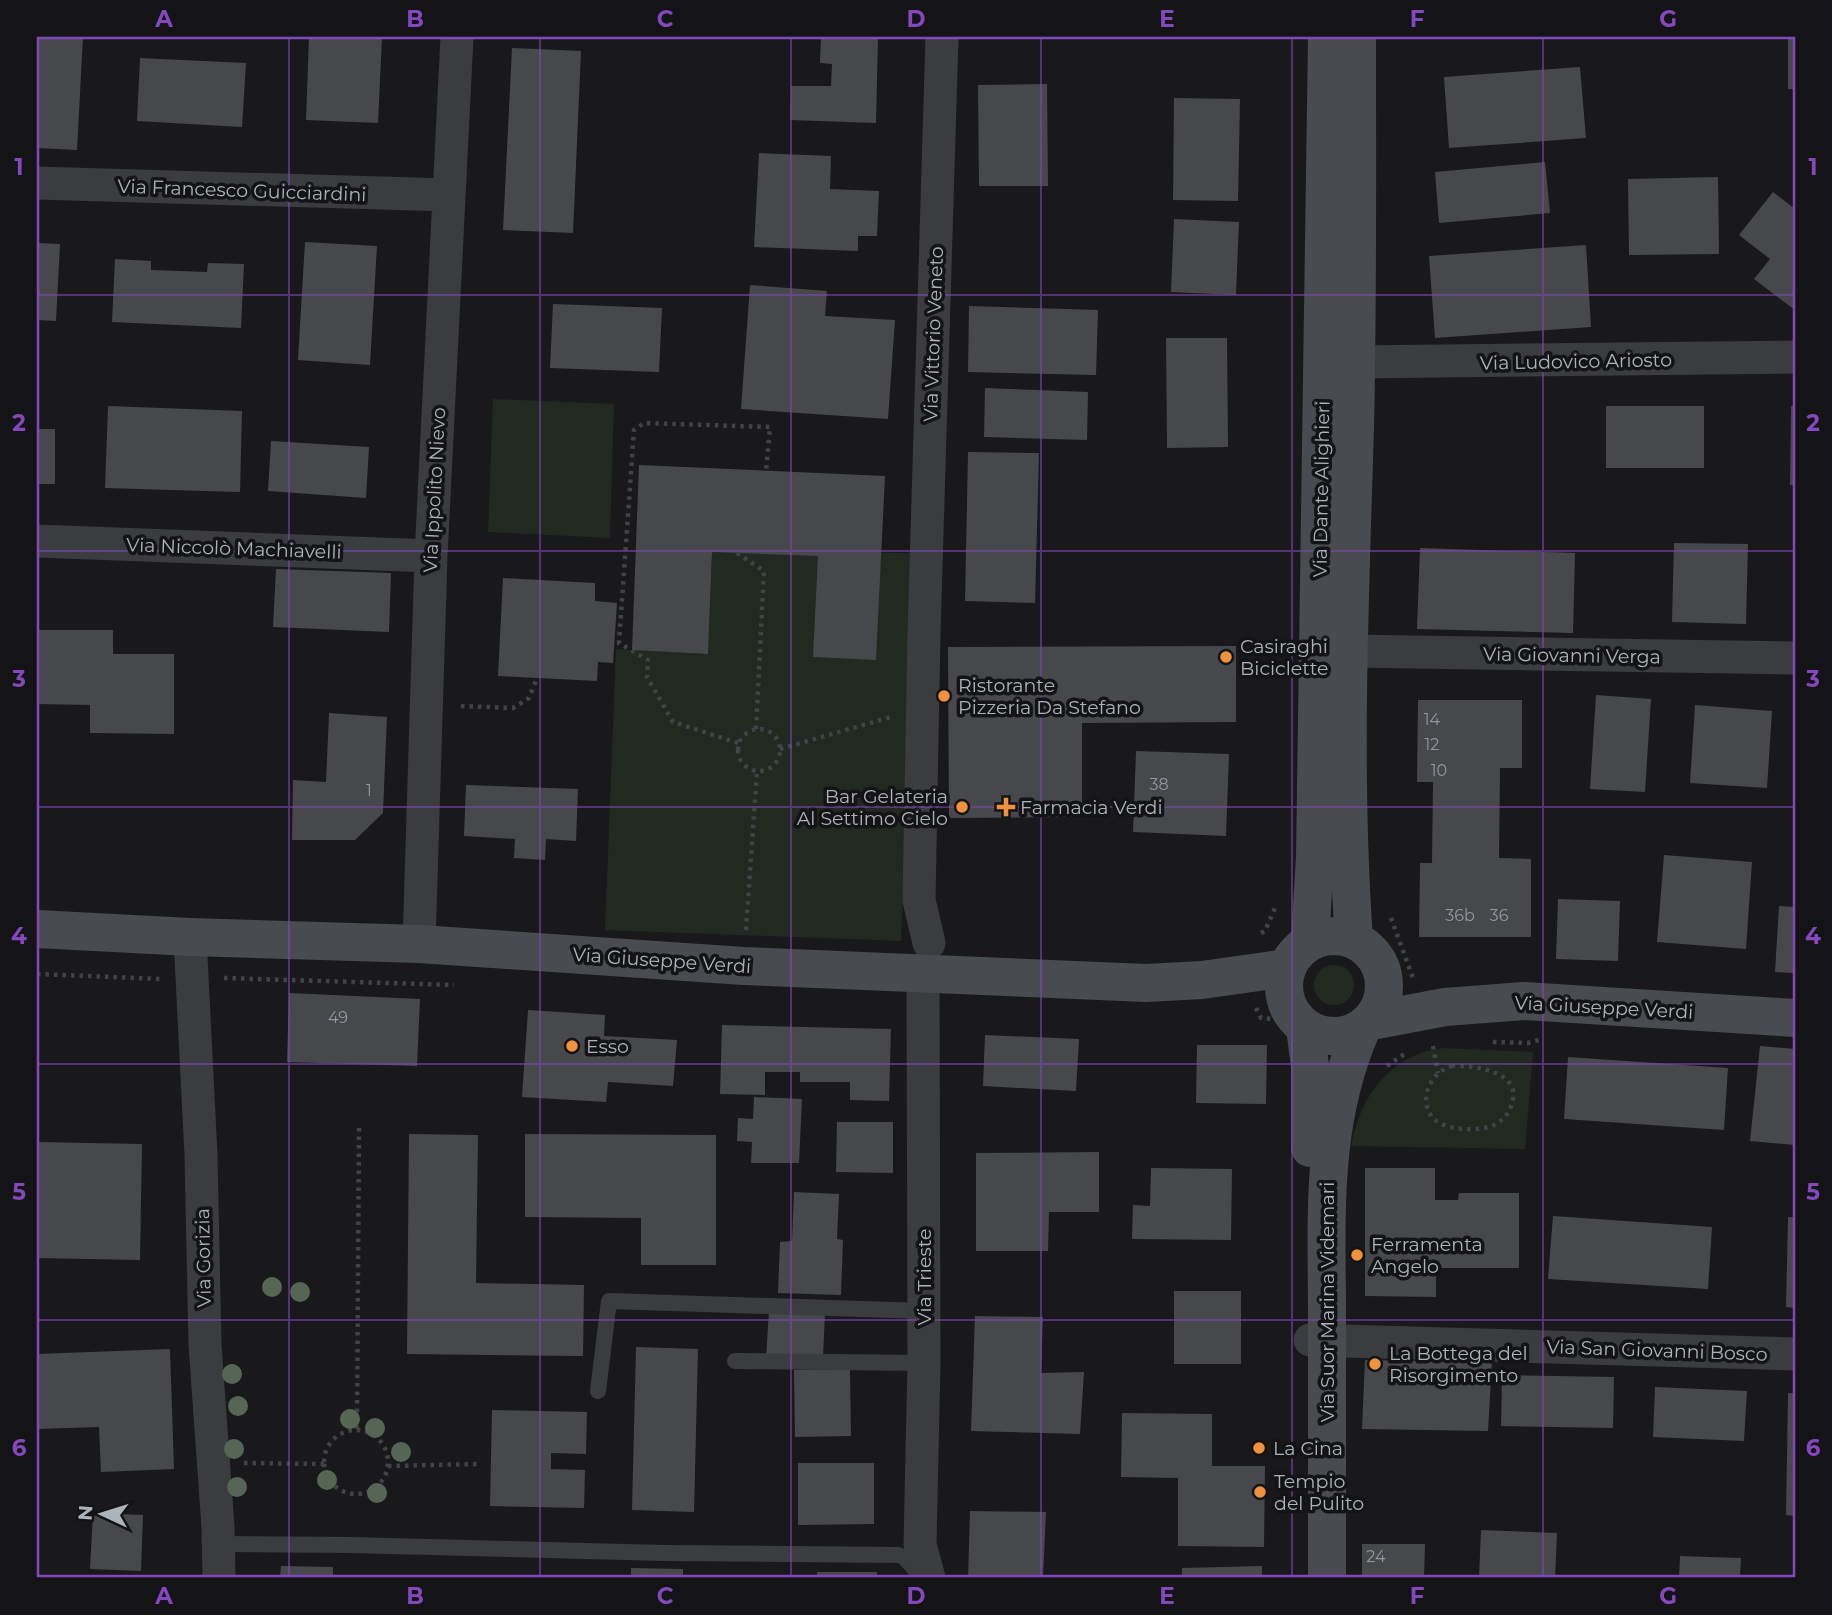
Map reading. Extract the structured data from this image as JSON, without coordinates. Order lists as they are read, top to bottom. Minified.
{"streets":{"street":["Via Francesco Guicciardini","Via Vittorio Veneto","Via Ludovico Ariosto","Via Dante Alighieri","Via Ippolito Nievo","Via Niccolò Machiavelli","Via Giovanni Verga","Via Giuseppe Verdi","Via Gorizia","Via Trieste","Via Suor Marina Videmari","Via San Giovanni Bosco"]},"crossings":[["Via Francesco Guicciardini","Via Ippolito Nievo"],["Via Vittorio Veneto","Via Giuseppe Verdi"],["Via Vittorio Veneto","Via Trieste"],["Via Ludovico Ariosto","Via Dante Alighieri"],["Via Dante Alighieri","Via Giovanni Verga"],["Via Dante Alighieri","Via Giuseppe Verdi"],["Via Dante Alighieri","Via Suor Marina Videmari"],["Via Ippolito Nievo","Via Niccolò Machiavelli"],["Via Ippolito Nievo","Via Giuseppe Verdi"],["Via Giuseppe Verdi","Via Gorizia"],["Via Giuseppe Verdi","Via Trieste"],["Via Giuseppe Verdi","Via Suor Marina Videmari"],["Via Suor Marina Videmari","Via San Giovanni Bosco"]],"places":{"other":["Casiraghi Biciclette","Ristorante Pizzeria Da Stefano","Bar Gelateria Al Settimo Cielo","Esso","Ferramenta Angelo","La Bottega del Risorgimento","La Cina","Tempio del Pulito"],"health":["Farmacia Verdi"]},"house_numbers":["14","12","10","38","1","36b","36","49","24"],"north":"left","grid":{"columns":["A","B","C","D","E","F","G"],"rows":["1","2","3","4","5","6"]}}
